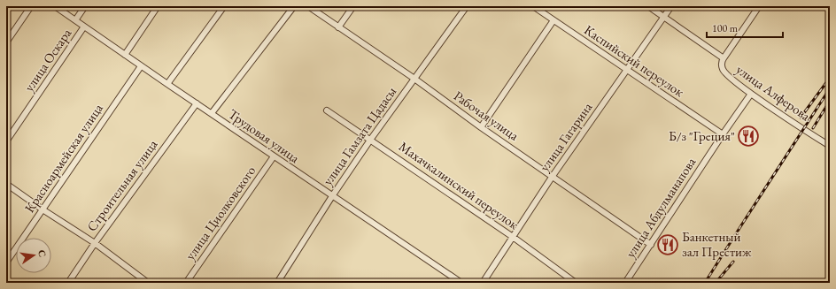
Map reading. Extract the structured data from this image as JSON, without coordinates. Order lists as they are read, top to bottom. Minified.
{"streets":{"street":["улица Оскара","Каспийский переулок","улица Алферова","Рабочая улица","Трудовая улица","улица Гамзата Цадасы","улица Гагарина","Красноармейская улица","Строительная улица","Махачкалинский переулок","улица Абдулманапова","улица Циолковского"]},"crossings":[["улица Оскара","Трудовая улица"],["Каспийский переулок","улица Гагарина"],["Каспийский переулок","улица Абдулманапова"],["улица Алферова","улица Абдулманапова"],["Рабочая улица","улица Гамзата Цадасы"],["Рабочая улица","улица Гагарина"],["Рабочая улица","улица Абдулманапова"],["Трудовая улица","улица Гамзата Цадасы"],["Трудовая улица","Красноармейская улица"],["Трудовая улица","Строительная улица"],["Трудовая улица","улица Циолковского"],["улица Гамзата Цадасы","Махачкалинский переулок"],["улица Гагарина","Махачкалинский переулок"]],"places":{"restaurant":["Б/з \"Греция\"","Банкетный зал Престиж"]},"scale_bar":"100 m","north":"right"}
